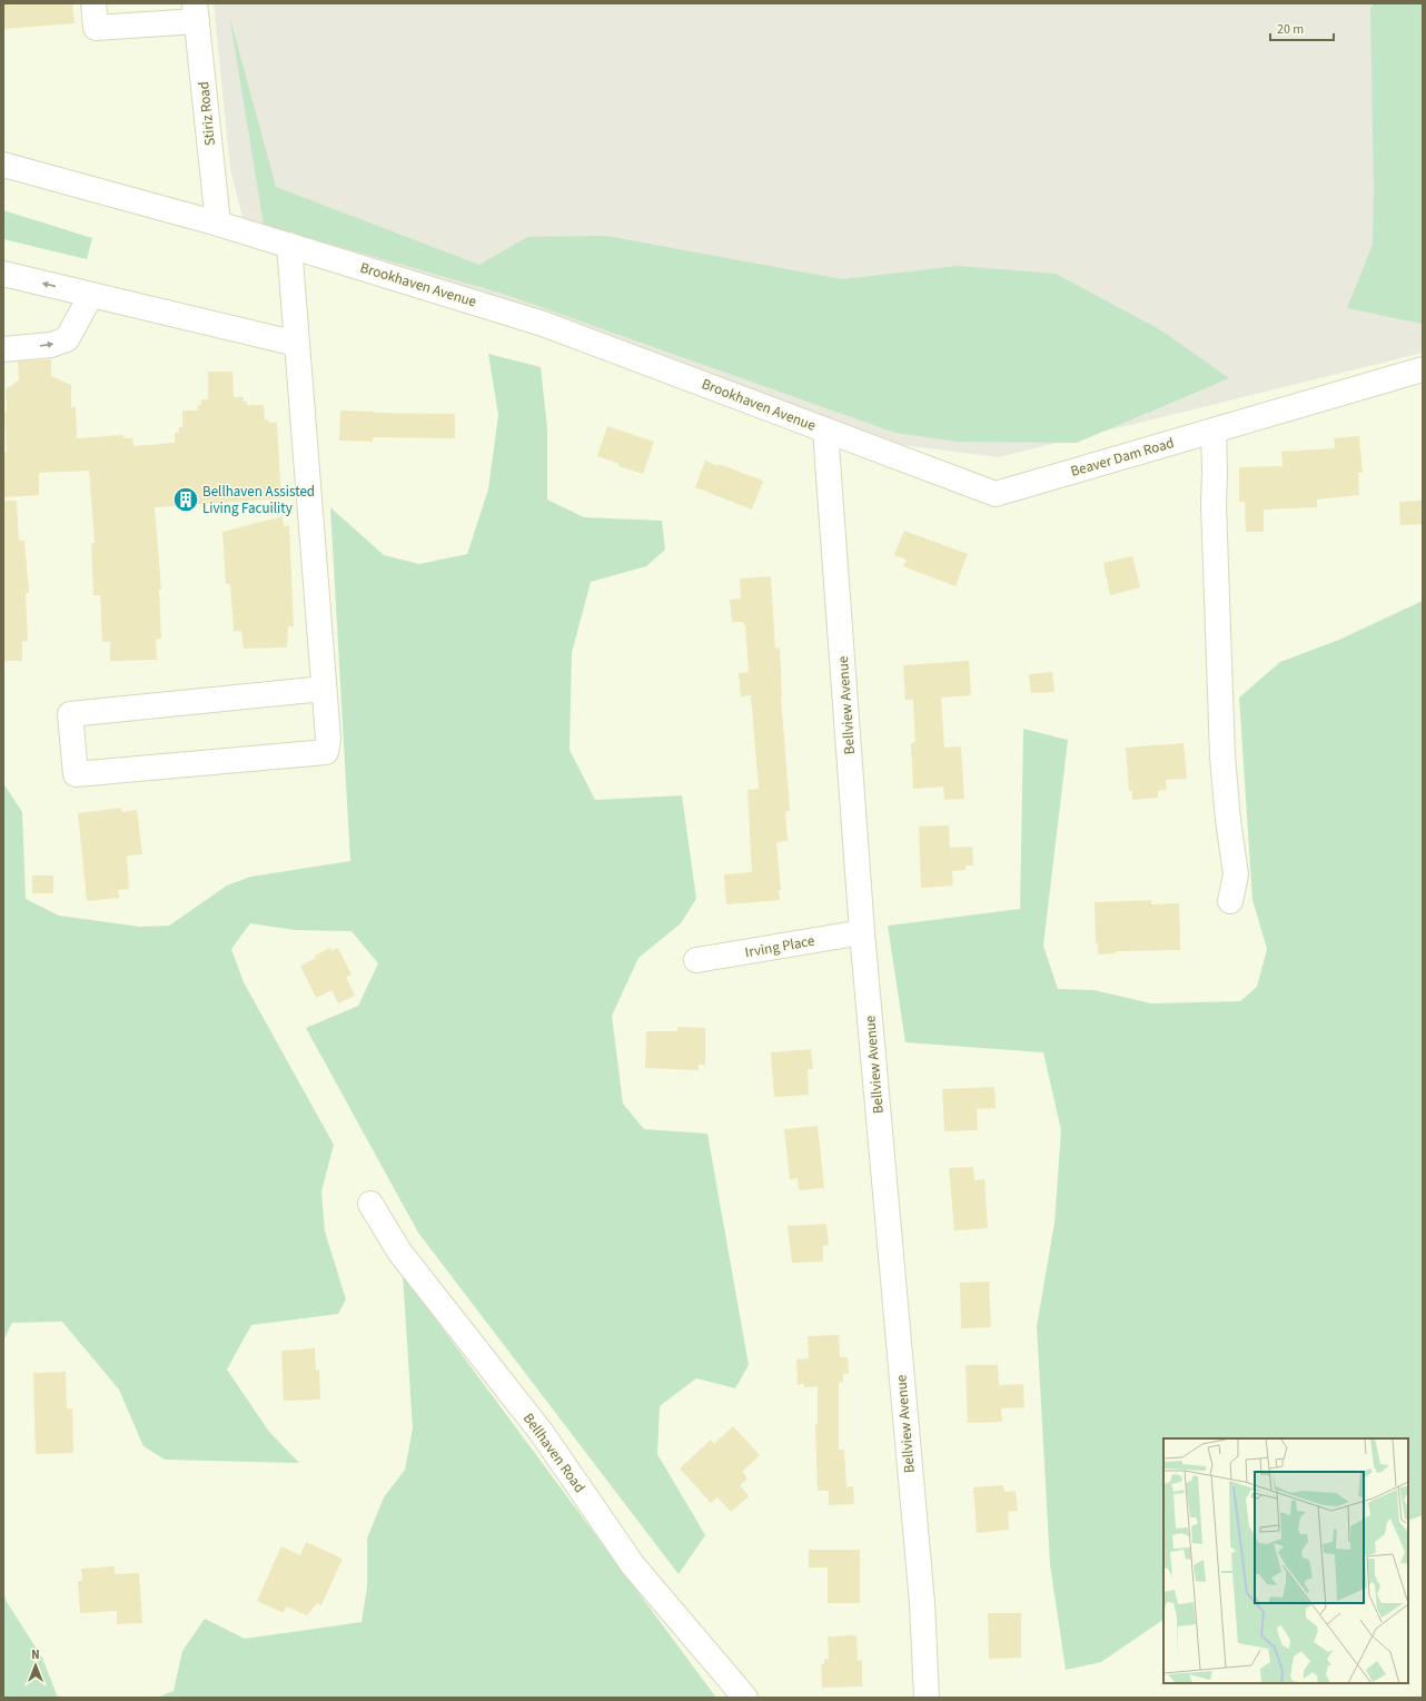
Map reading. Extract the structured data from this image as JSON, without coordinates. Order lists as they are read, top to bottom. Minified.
{"streets":{"street":["Stiriz Road","Brookhaven Avenue","Beaver Dam Road","Bellview Avenue","Irving Place","Bellhaven Road"]},"crossings":[["Stiriz Road","Brookhaven Avenue"],["Brookhaven Avenue","Beaver Dam Road"],["Brookhaven Avenue","Bellview Avenue"],["Beaver Dam Road","Bellview Avenue"],["Bellview Avenue","Irving Place"]],"places":{"building":["Bellhaven Assisted Living Facuility"]},"scale_bar":"20 m","north":"top"}
